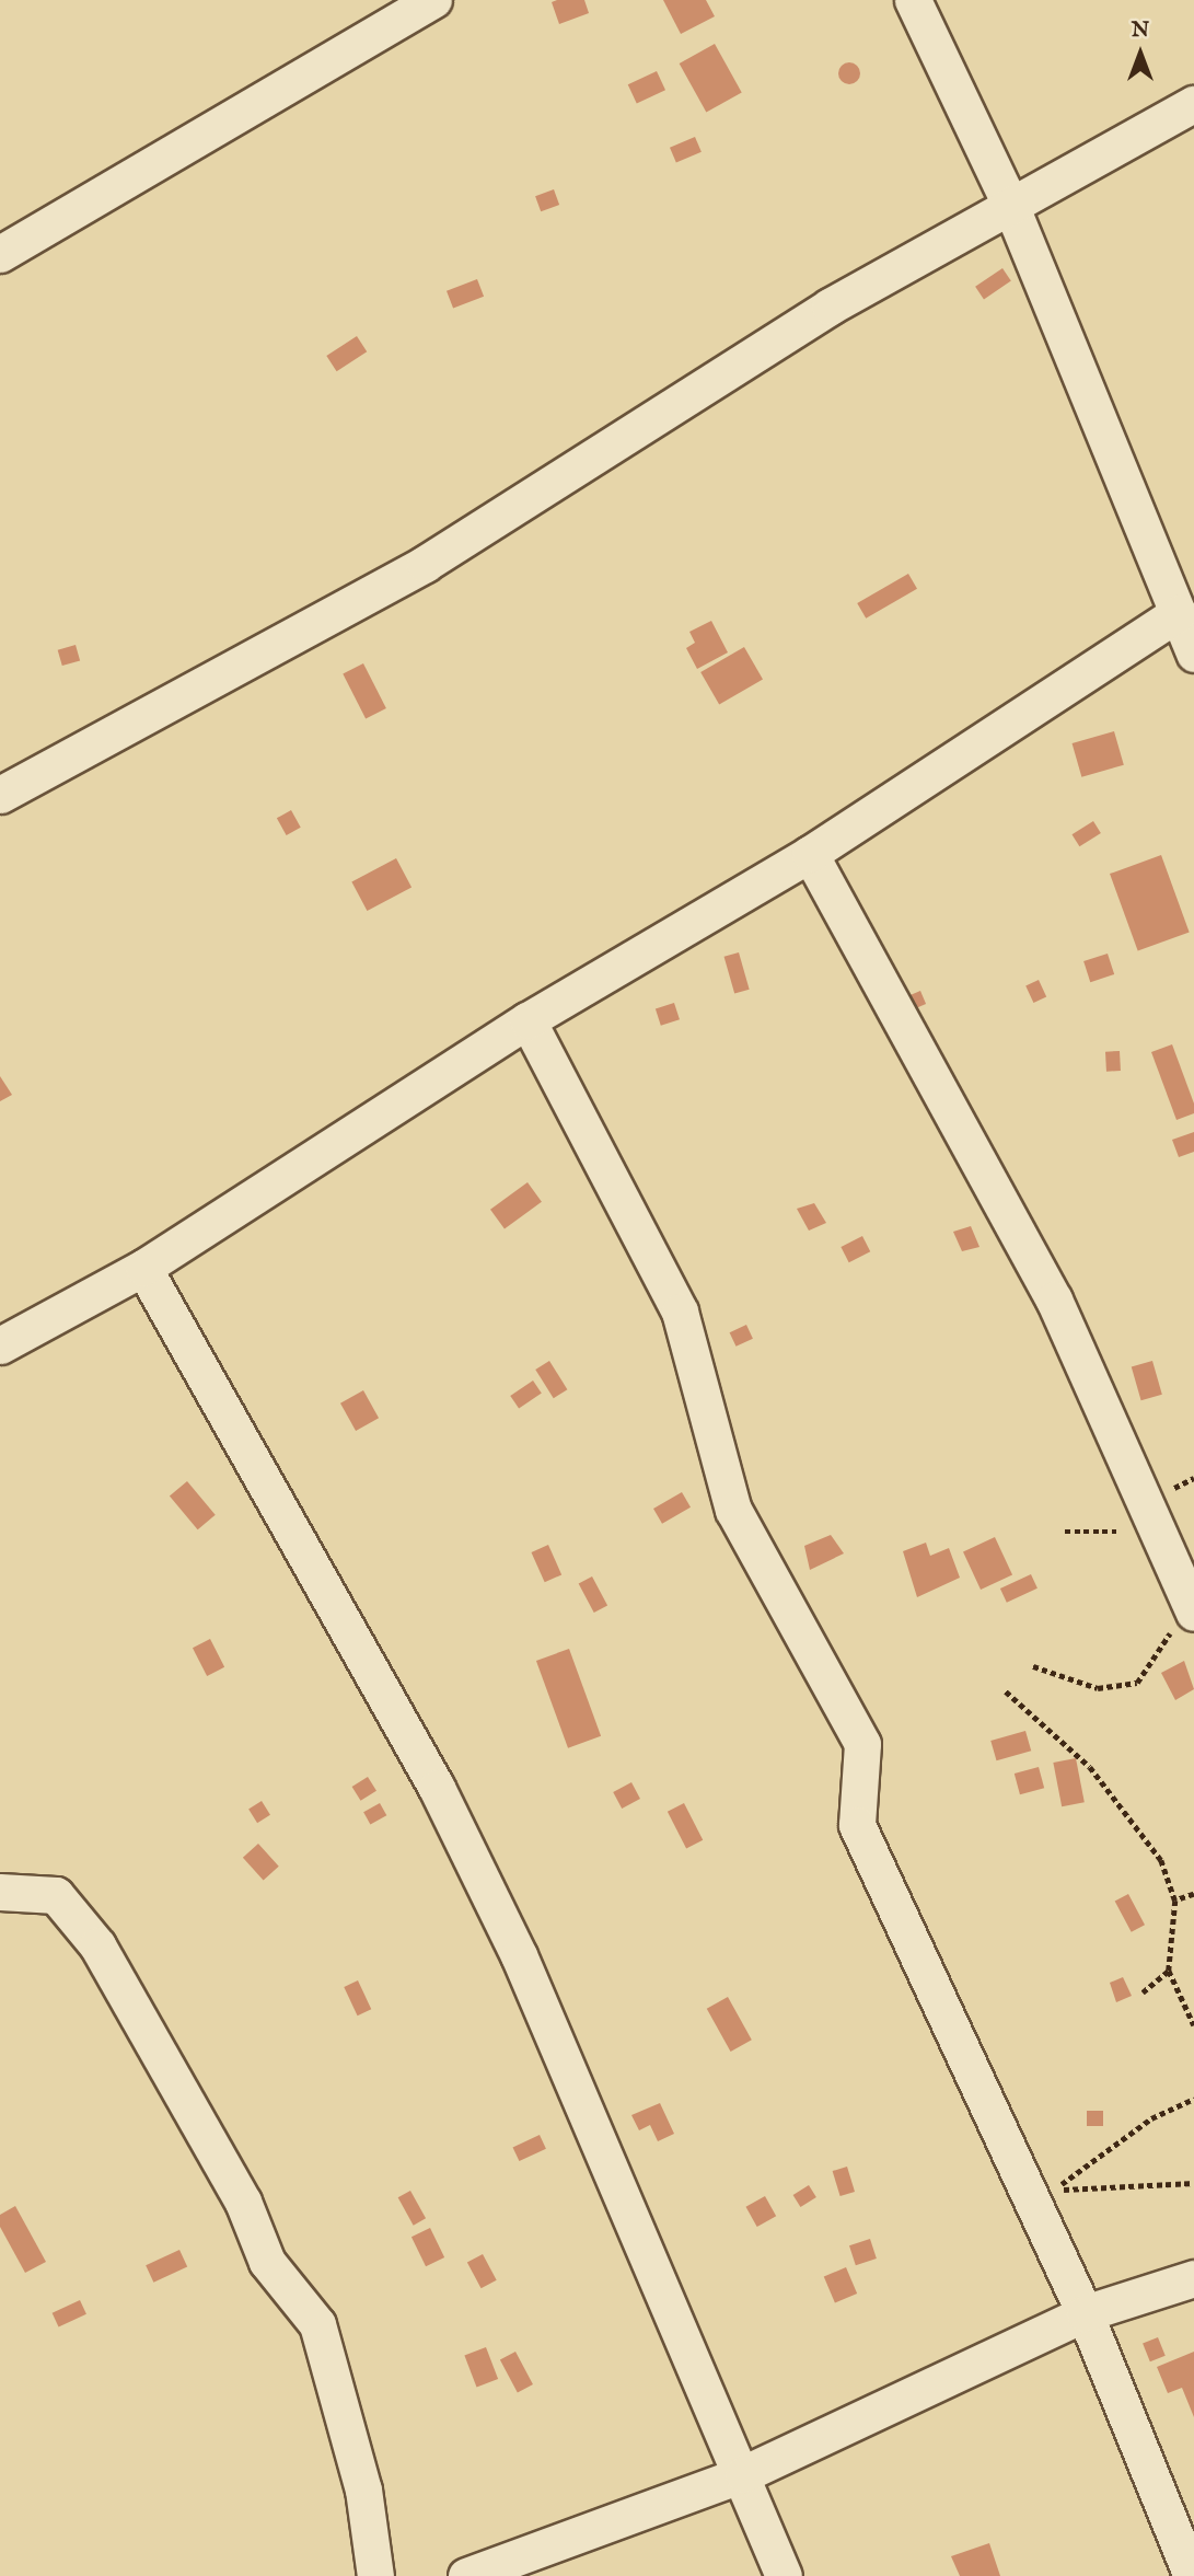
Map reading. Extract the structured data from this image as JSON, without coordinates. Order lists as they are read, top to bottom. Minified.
{"north":"top"}
